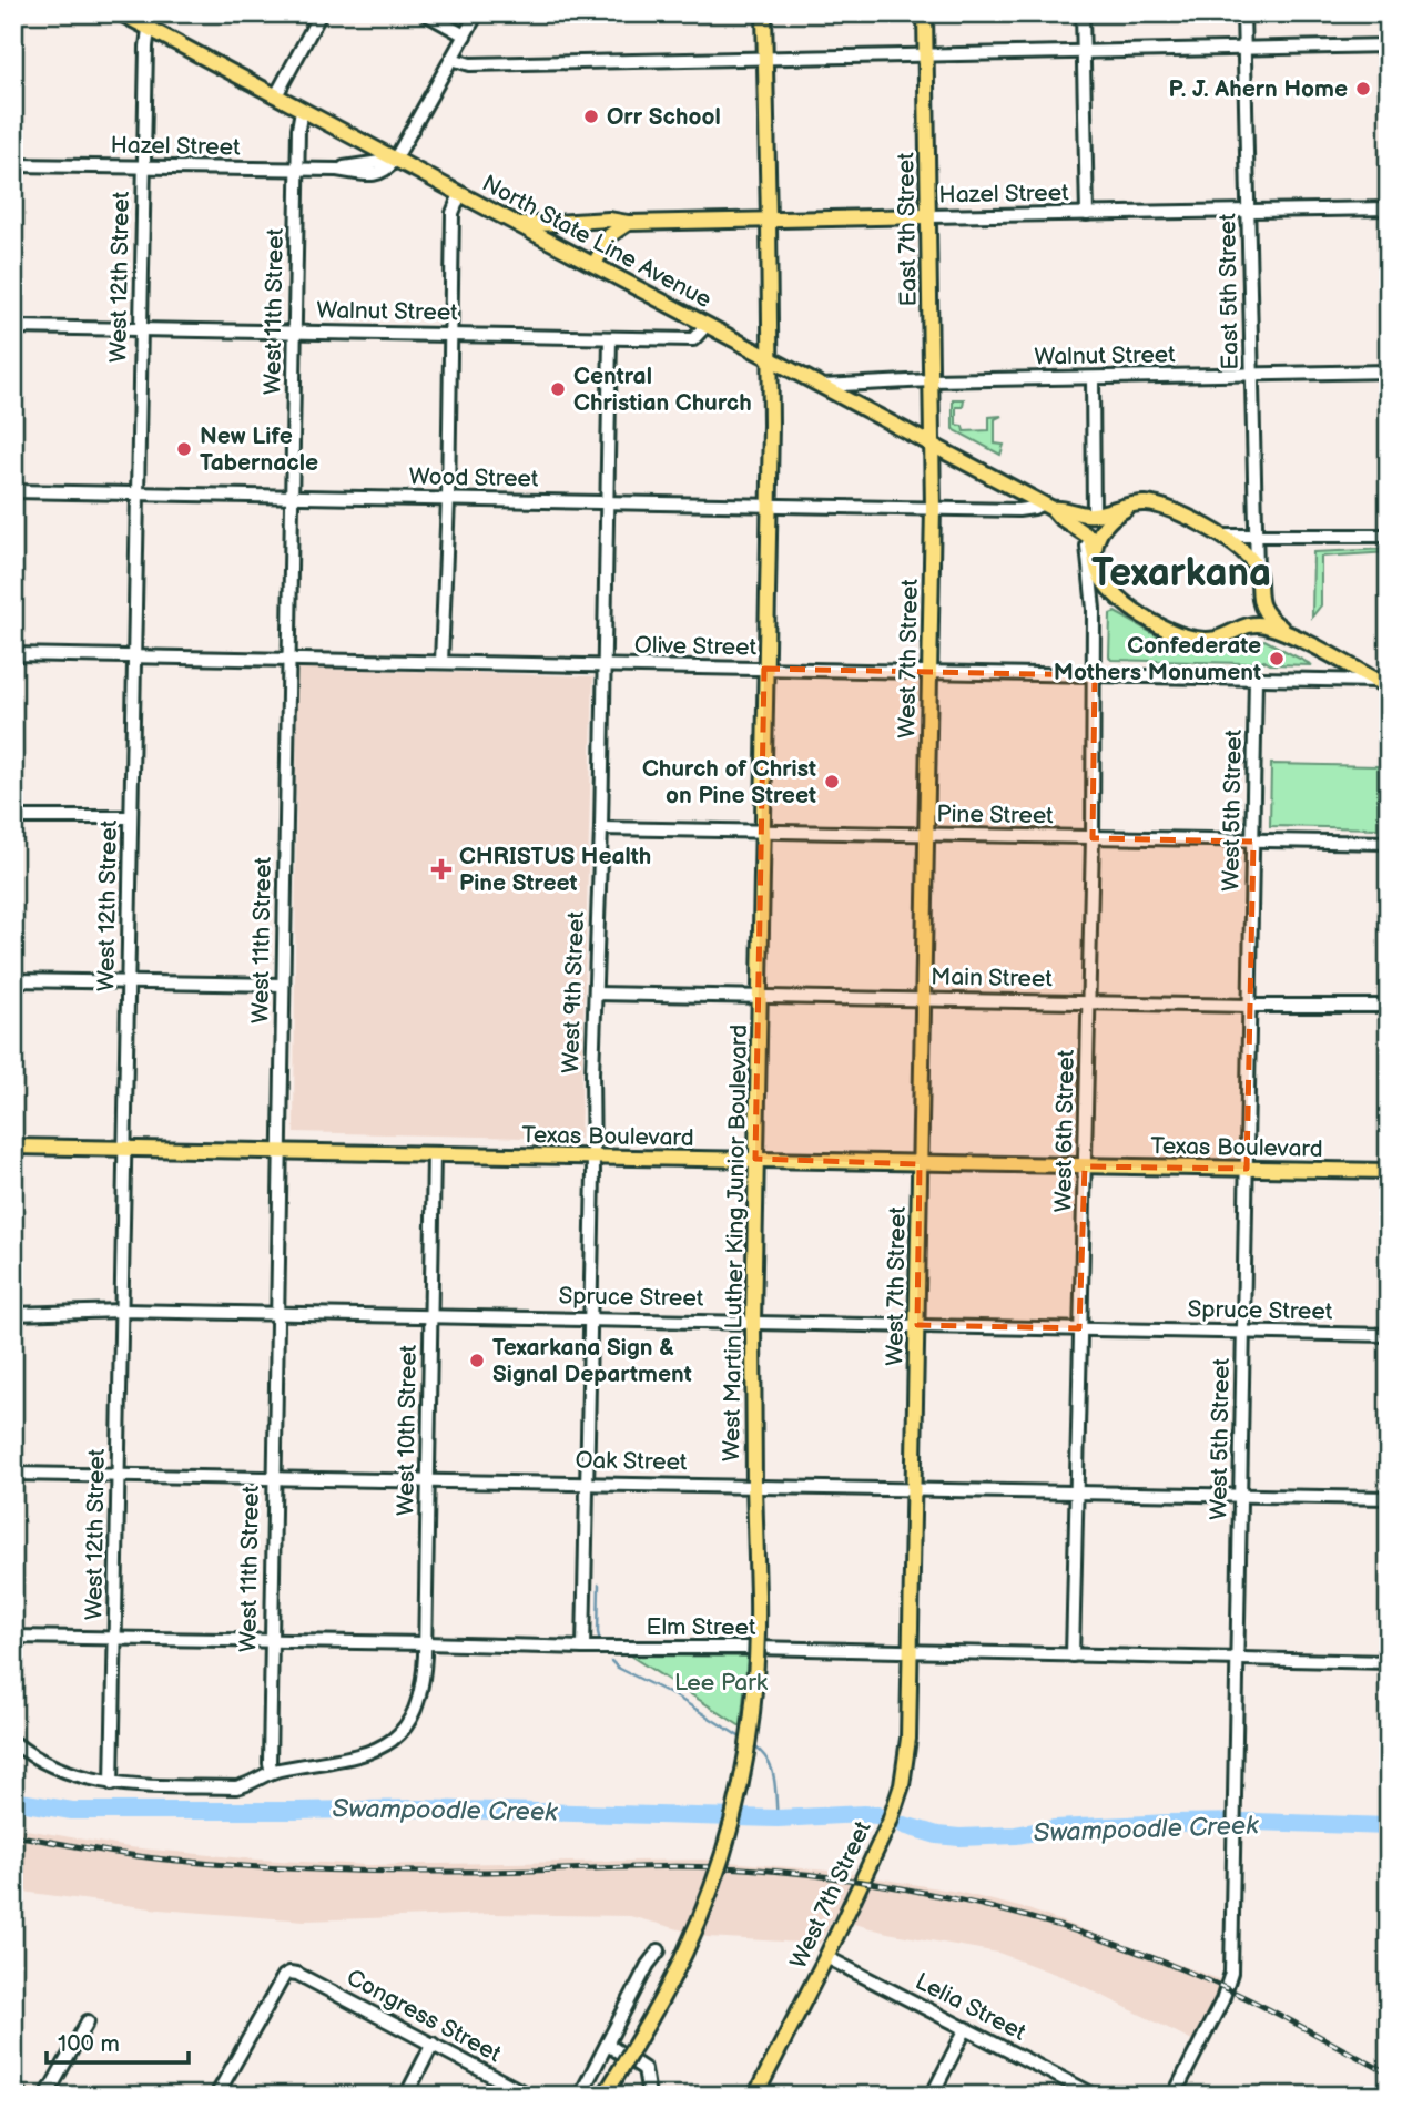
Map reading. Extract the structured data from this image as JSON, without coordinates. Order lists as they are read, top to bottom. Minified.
{"streets":{"main road":["Hazel Street","East 7th Street","North State Line Avenue","West 7th Street","Texas Boulevard","West Martin Luther King Junior Boulevard"],"street":["West 12th Street","East 5th Street","West 11th Street","Walnut Street","Wood Street","Olive Street","West 5th Street","Pine Street","Main Street","West 9th Street","West 6th Street","Spruce Street","West 10th Street","Oak Street","Elm Street","Lelia Street","Congress Street"]},"crossings":[["Hazel Street","East 7th Street"],["Hazel Street","North State Line Avenue"],["Hazel Street","West 12th Street"],["Hazel Street","East 5th Street"],["Hazel Street","West 11th Street"],["Hazel Street","West Martin Luther King Junior Boulevard"],["East 7th Street","North State Line Avenue"],["East 7th Street","Walnut Street"],["East 7th Street","West 7th Street"],["North State Line Avenue","West 12th Street"],["North State Line Avenue","East 5th Street"],["North State Line Avenue","West 11th Street"],["North State Line Avenue","Walnut Street"],["North State Line Avenue","Wood Street"],["North State Line Avenue","Olive Street"],["North State Line Avenue","West 7th Street"],["North State Line Avenue","West 6th Street"],["North State Line Avenue","West Martin Luther King Junior Boulevard"],["West 12th Street","Walnut Street"],["West 12th Street","Wood Street"],["West 12th Street","Olive Street"],["West 12th Street","Texas Boulevard"],["West 12th Street","Spruce Street"],["West 12th Street","Oak Street"],["West 12th Street","Elm Street"],["East 5th Street","Walnut Street"],["West 11th Street","Walnut Street"],["West 11th Street","Wood Street"],["West 11th Street","Olive Street"],["West 11th Street","Texas Boulevard"],["West 11th Street","Spruce Street"],["West 11th Street","West 10th Street"],["West 11th Street","Oak Street"],["West 11th Street","Elm Street"],["Walnut Street","West 9th Street"],["Wood Street","West 7th Street"],["Wood Street","West 9th Street"],["Wood Street","West Martin Luther King Junior Boulevard"],["Olive Street","West 7th Street"],["Olive Street","West 5th Street"],["Olive Street","West 9th Street"],["Olive Street","West 6th Street"],["Olive Street","West Martin Luther King Junior Boulevard"],["West 7th Street","Pine Street"],["West 7th Street","Main Street"],["West 7th Street","Texas Boulevard"],["West 7th Street","Spruce Street"],["West 7th Street","Oak Street"],["West 7th Street","Elm Street"],["West 7th Street","Lelia Street"],["West 5th Street","Pine Street"],["West 5th Street","Main Street"],["West 5th Street","Texas Boulevard"],["West 5th Street","Spruce Street"],["West 5th Street","Oak Street"],["West 5th Street","Elm Street"],["Pine Street","West 9th Street"],["Pine Street","West 6th Street"],["Pine Street","West Martin Luther King Junior Boulevard"],["Main Street","West 9th Street"],["Main Street","West 6th Street"],["Main Street","West Martin Luther King Junior Boulevard"],["West 9th Street","Texas Boulevard"],["West 9th Street","Spruce Street"],["West 9th Street","Oak Street"],["West 9th Street","Elm Street"],["West 6th Street","Texas Boulevard"],["West 6th Street","Spruce Street"],["West 6th Street","Oak Street"],["West 6th Street","Elm Street"],["Texas Boulevard","West Martin Luther King Junior Boulevard"],["Texas Boulevard","West 10th Street"],["West Martin Luther King Junior Boulevard","Spruce Street"],["West Martin Luther King Junior Boulevard","Oak Street"],["Spruce Street","West 10th Street"],["West 10th Street","Oak Street"],["West 10th Street","Elm Street"]],"districts":["Texarkana"],"water":["Swampoodle Creek"],"parks":["Lee Park"],"places":{"other":["P. J. Ahern Home","Orr School","Central Christian Church","New Life Tabernacle","Confederate Mothers Monument","Church of Christ on Pine Street","Texarkana Sign & Signal Department"],"health":["CHRISTUS Health Pine Street"]},"scale_bar":"100 m"}
